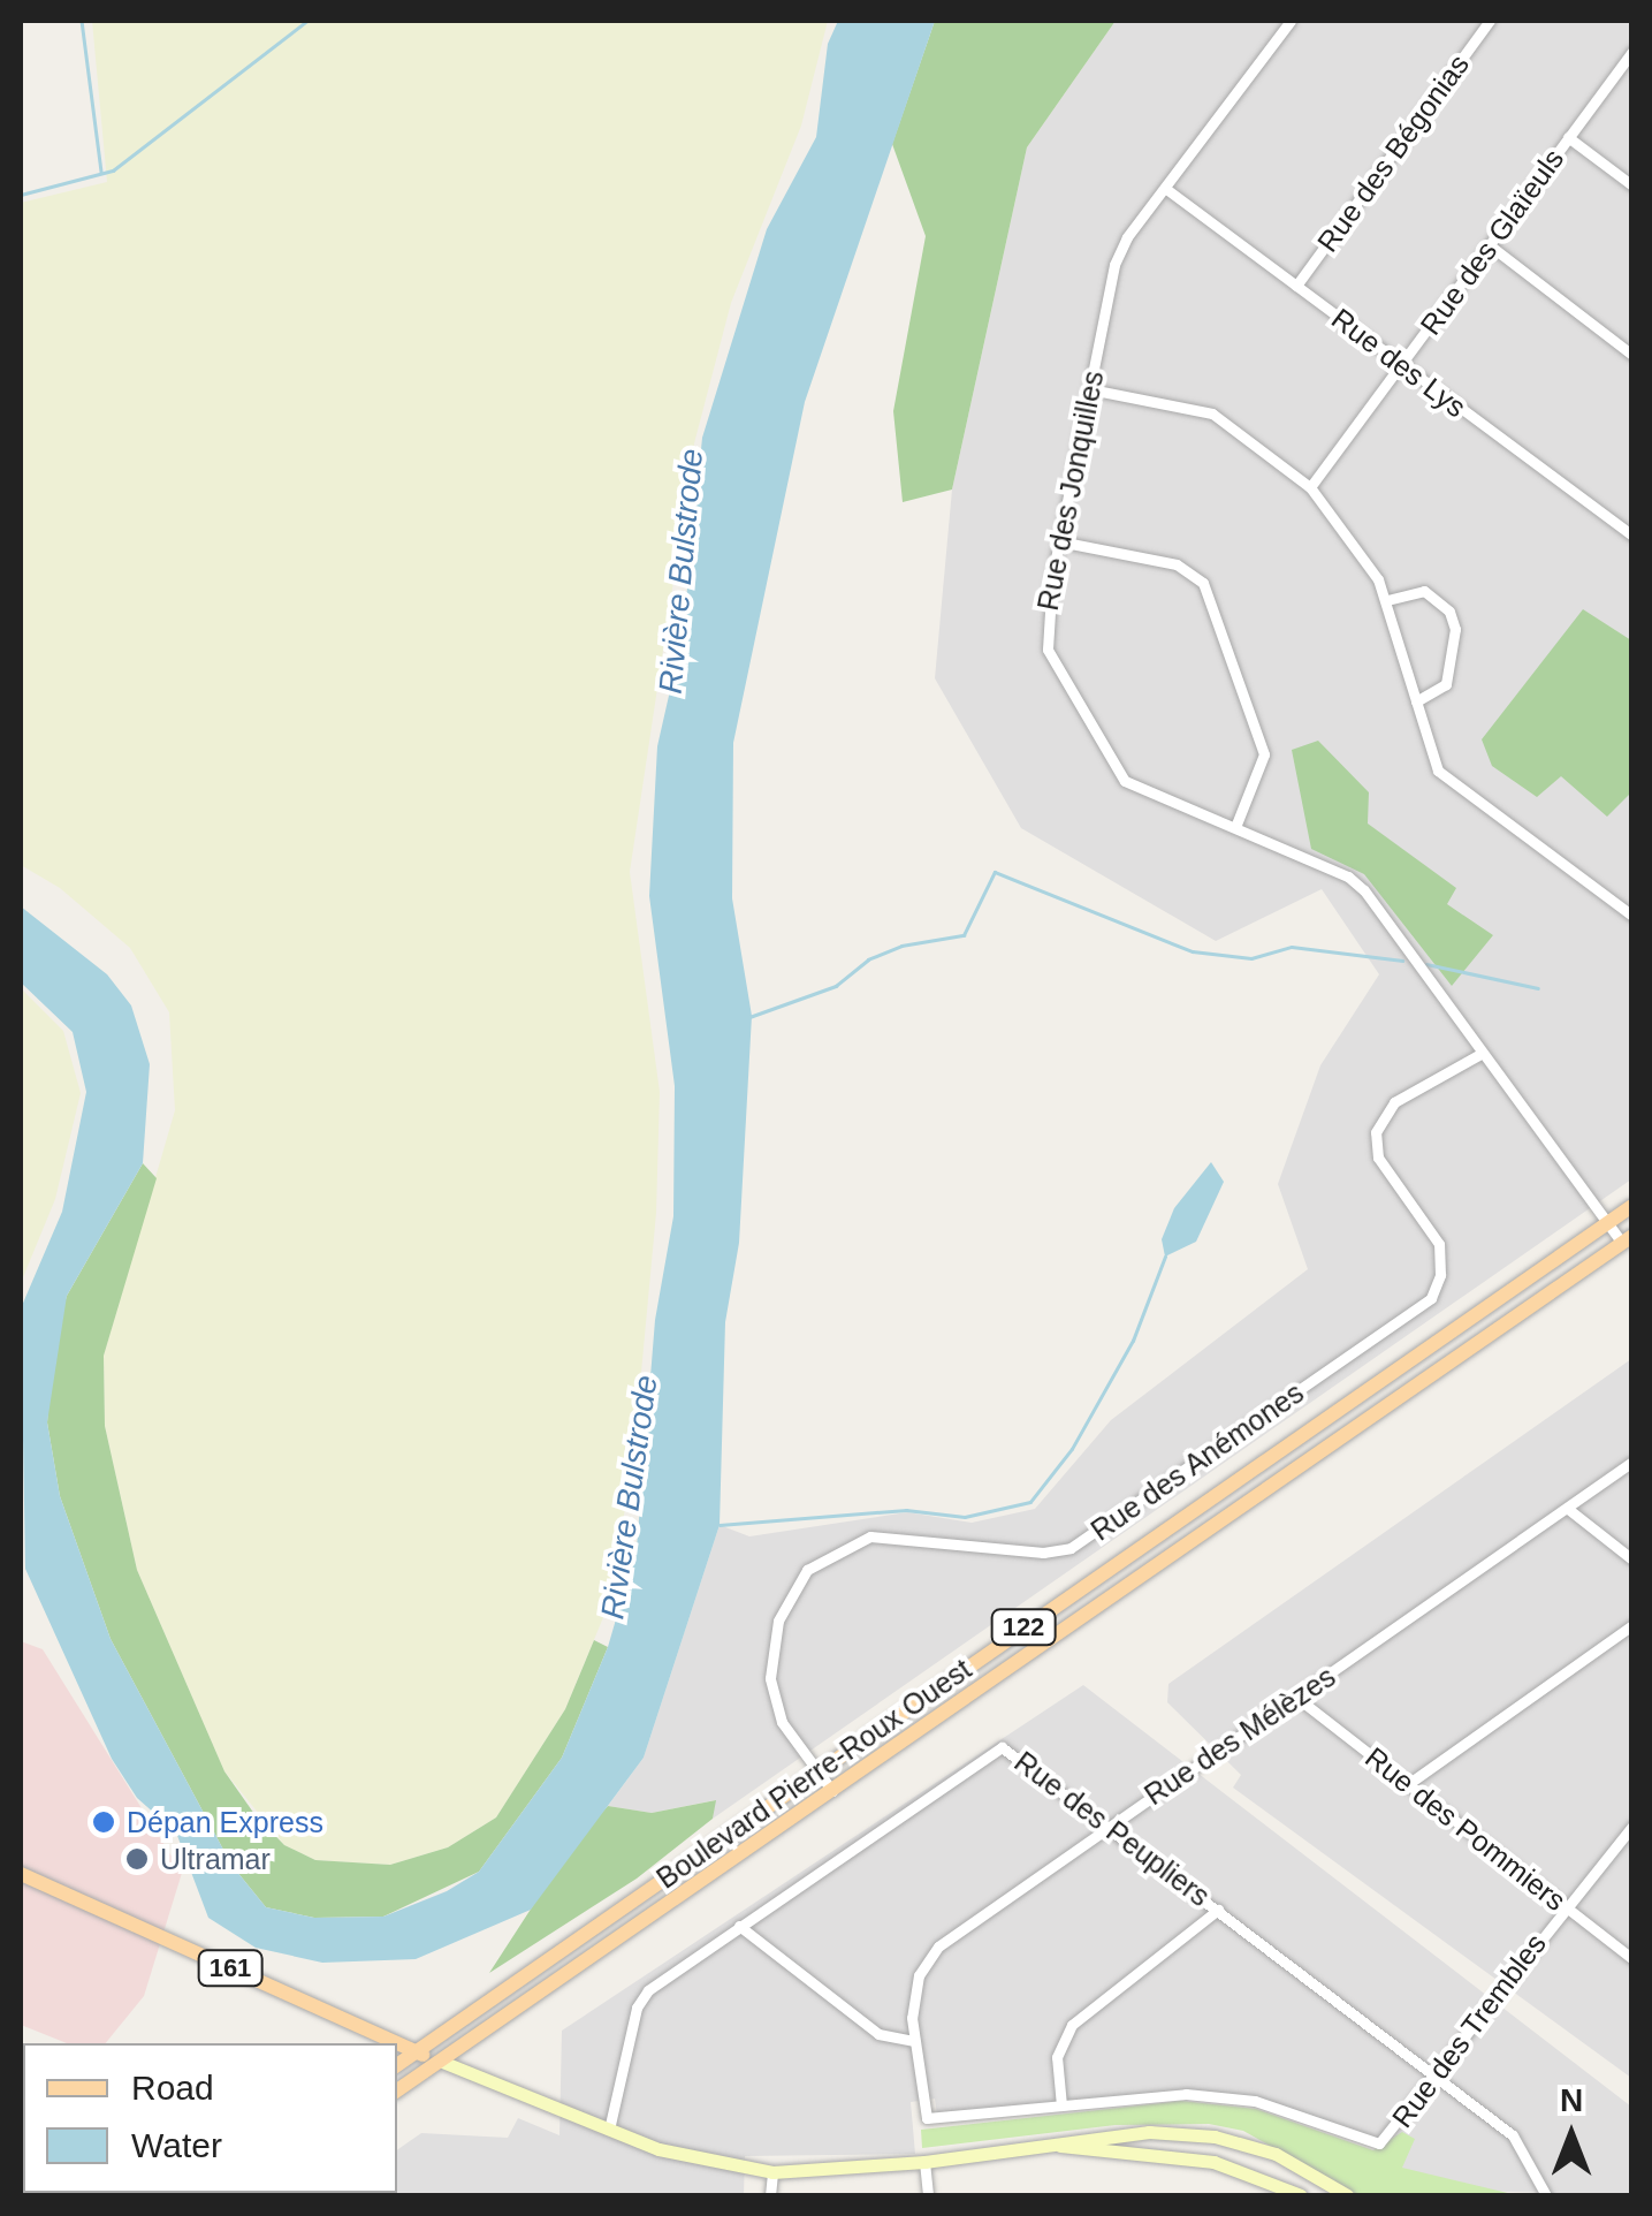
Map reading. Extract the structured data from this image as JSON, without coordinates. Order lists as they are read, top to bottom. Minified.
{"streets":{"main road":["122","Boulevard Pierre-Roux Ouest","161"],"street":["Rue des Bégonias","Rue des Glaïeuls","Rue des Lys","Rue des Jonquilles","Rue des Anémones","Rue des Mélèzes","Rue des Peupliers","Rue des Pommiers","Rue des Trembles"]},"crossings":[["Rue des Bégonias","Rue des Lys"],["Rue des Glaïeuls","Rue des Lys"],["Rue des Lys","Rue des Jonquilles"],["Rue des Jonquilles","Rue des Anémones"],["Rue des Jonquilles","Boulevard Pierre-Roux Ouest"],["Rue des Anémones","Boulevard Pierre-Roux Ouest"],["Rue des Mélèzes","Rue des Peupliers"],["Rue des Mélèzes","Rue des Pommiers"],["Rue des Mélèzes","Rue des Trembles"],["Boulevard Pierre-Roux Ouest","161"],["Rue des Peupliers","Rue des Trembles"],["Rue des Pommiers","Rue des Trembles"]],"water":["Rivière Bulstrode"],"places":["Dépan Express","Ultramar"],"legend":["Road","Water"],"north":"top"}
